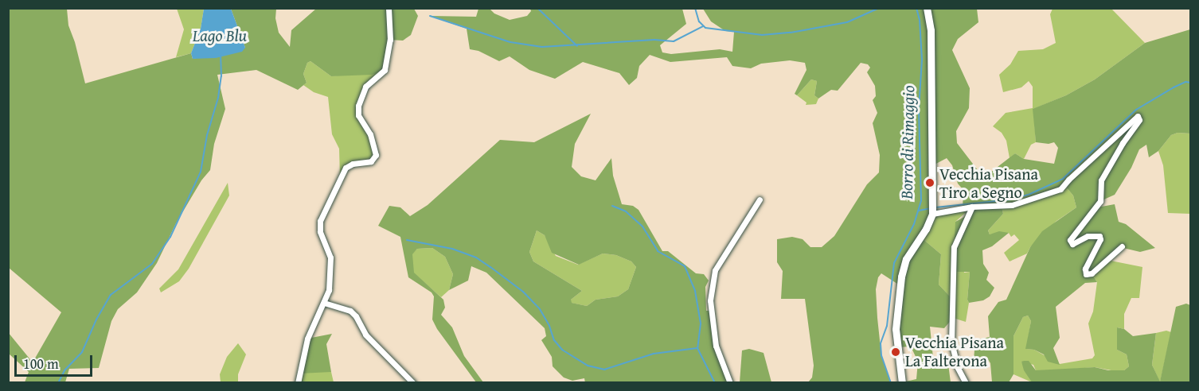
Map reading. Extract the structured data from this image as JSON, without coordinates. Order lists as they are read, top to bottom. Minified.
{"water":["Lago Blu","Borro di Rimaggio"],"places":["Vecchia Pisana Tiro a Segno","Vecchia Pisana La Falterona"],"scale_bar":"100 m"}
